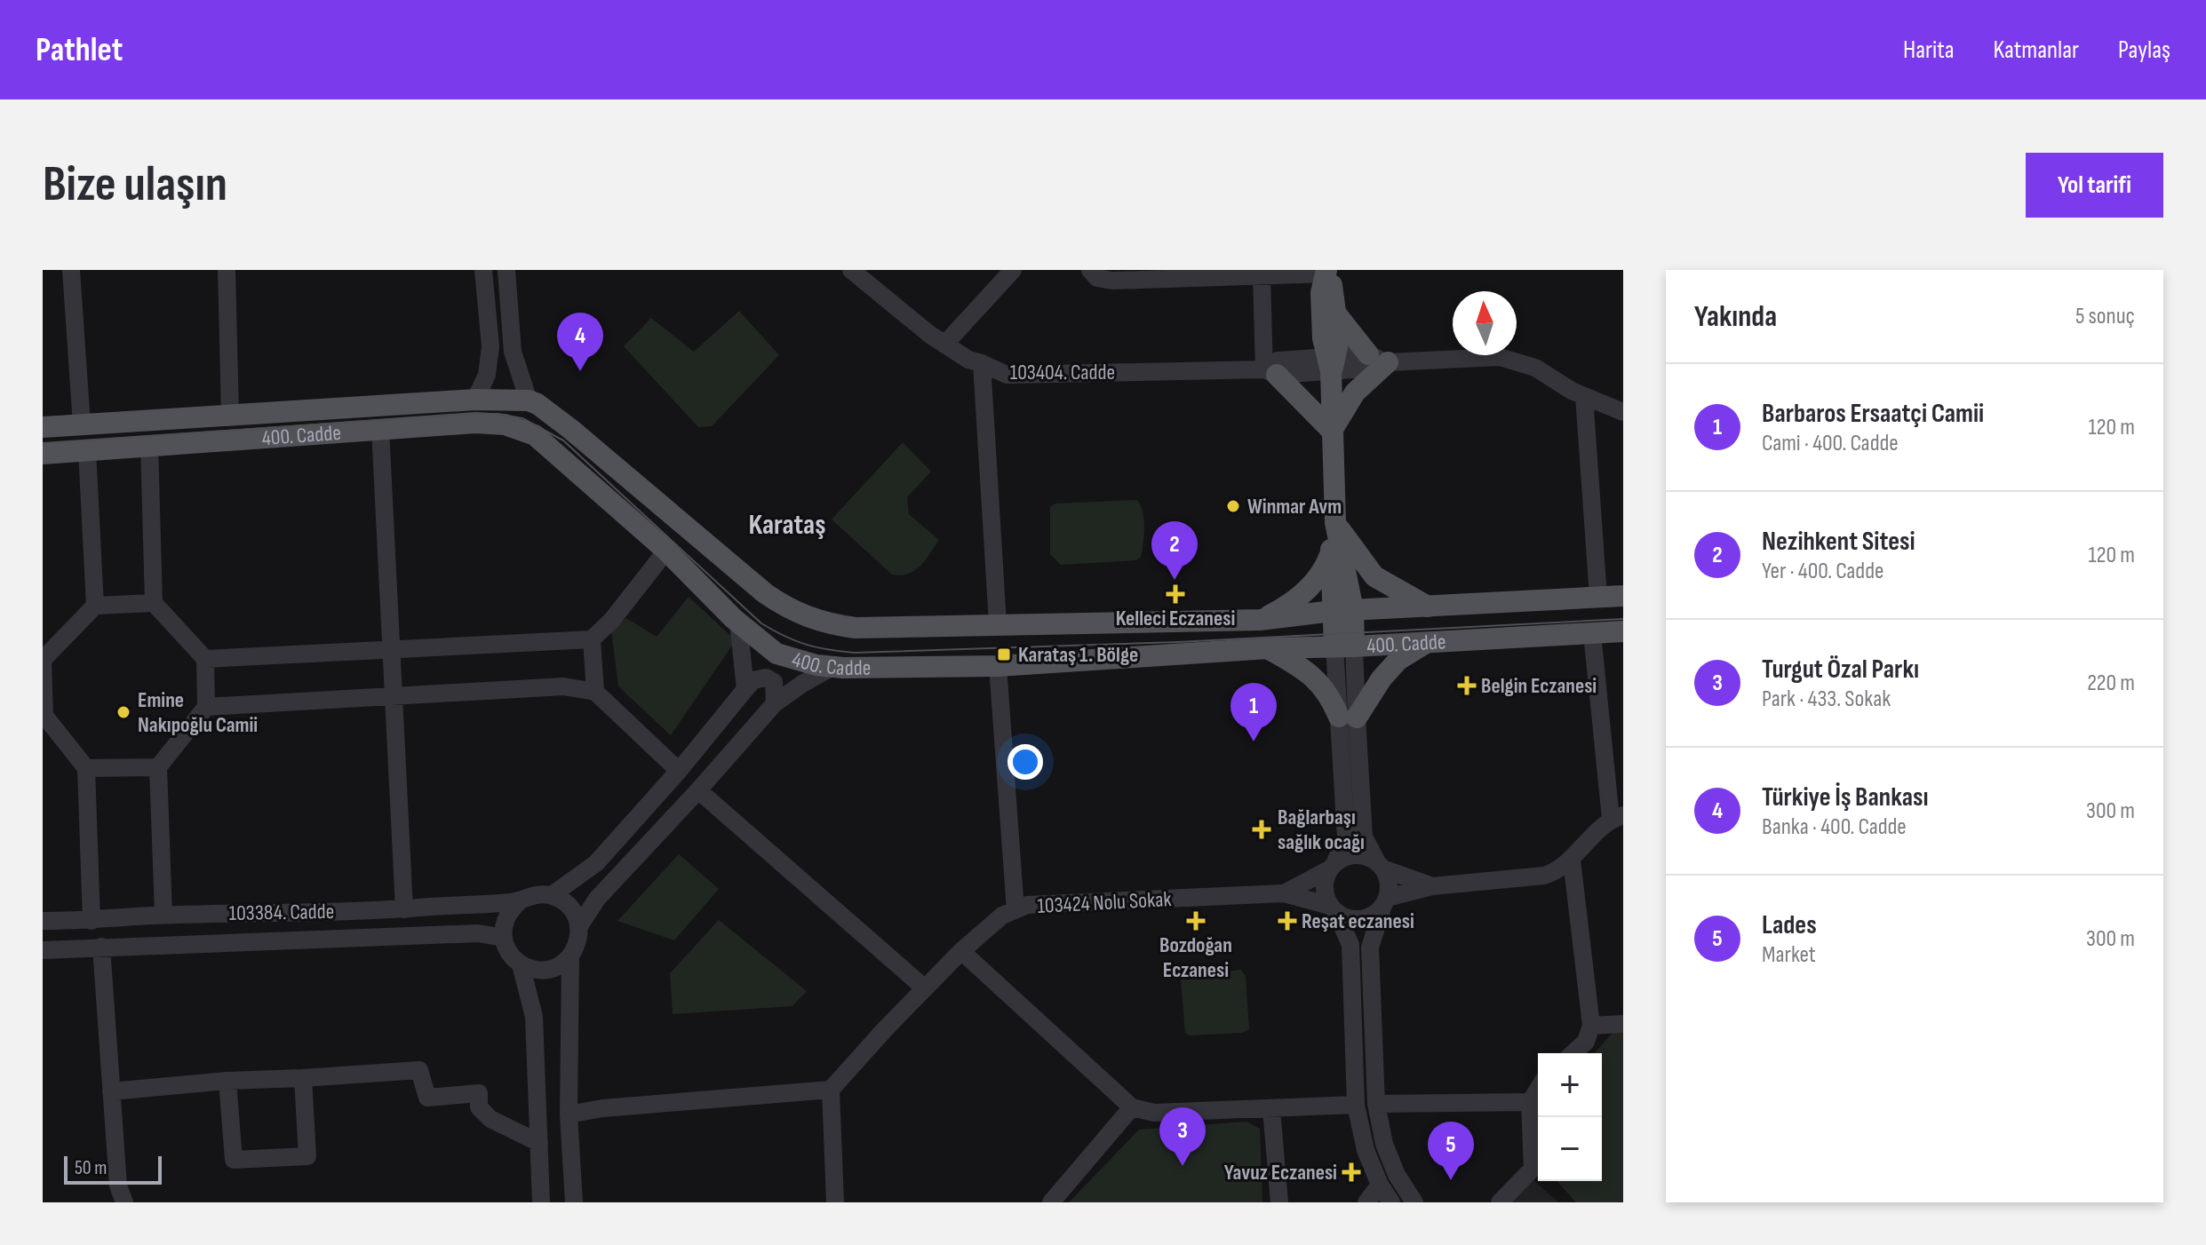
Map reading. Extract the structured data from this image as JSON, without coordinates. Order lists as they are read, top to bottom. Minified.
{"streets":{"main road":["400. Cadde"],"street":["103404. Cadde","103424 Nolu Sokak","103384. Cadde"]},"districts":["Karataş"],"places":{"other":["Winmar Avm","Emine Nakıpoğlu Camii"],"health":["Kelleci Eczanesi","Belgin Eczanesi","Bağlarbaşı sağlık ocağı","Bozdoğan Eczanesi","Reşat eczanesi","Yavuz Eczanesi"],"transit":["Karataş 1. Bölge"]},"scale_bar":"50 m","north":"top","page":{"header":"Pathlet","nav":["Harita","Katmanlar","Paylaş"],"buttons":"Yol tarifi","title":"Bize ulaşın","heading":["Yakında","5 sonuç"],"pins":["4","2","1","3","5"],"list":[{"mark":"1","name":"Barbaros Ersaatçi Camii","note":"Cami · 400. Cadde","value":"120 m"},{"mark":"2","name":"Nezihkent Sitesi","note":"Yer · 400. Cadde","value":"120 m"},{"mark":"3","name":"Turgut Özal Parkı","note":"Park · 433. Sokak","value":"220 m"},{"mark":"4","name":"Türkiye İş Bankası","note":"Banka · 400. Cadde","value":"300 m"},{"mark":"5","name":"Lades","note":"Market","value":"300 m"}],"map_buttons":["+","−"],"scale":"50 m"}}
